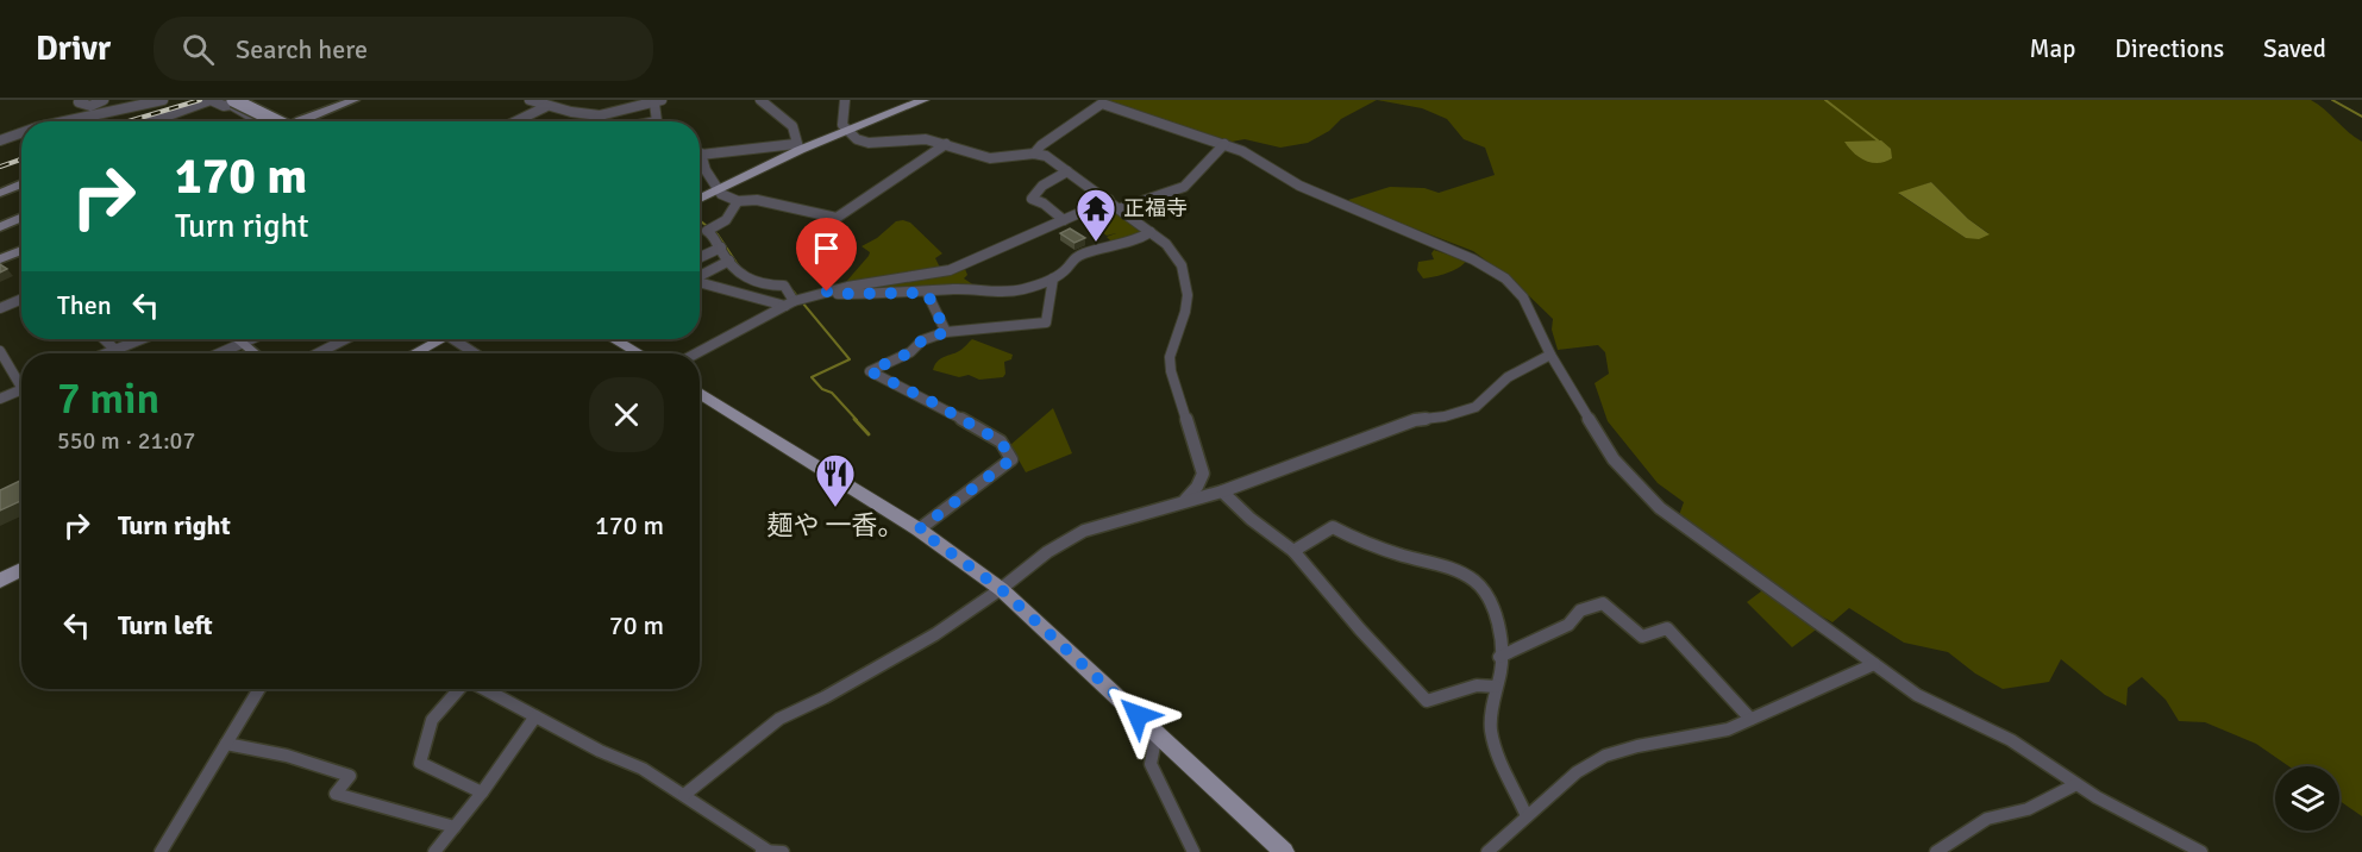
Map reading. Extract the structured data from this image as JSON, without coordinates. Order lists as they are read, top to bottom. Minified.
{"places":{"temple":["正福寺"],"restaurant":["麺や 一香。"]},"page":{"header":"Drivr","search":"Search here","nav":["Map","Directions","Saved"],"turn":["170 m","Turn right"],"then":"Then","heading":["7 min","550 m · 21:07"],"list":[{"name":"Turn right","value":"170 m"},{"name":"Turn left","value":"70 m"}]}}
